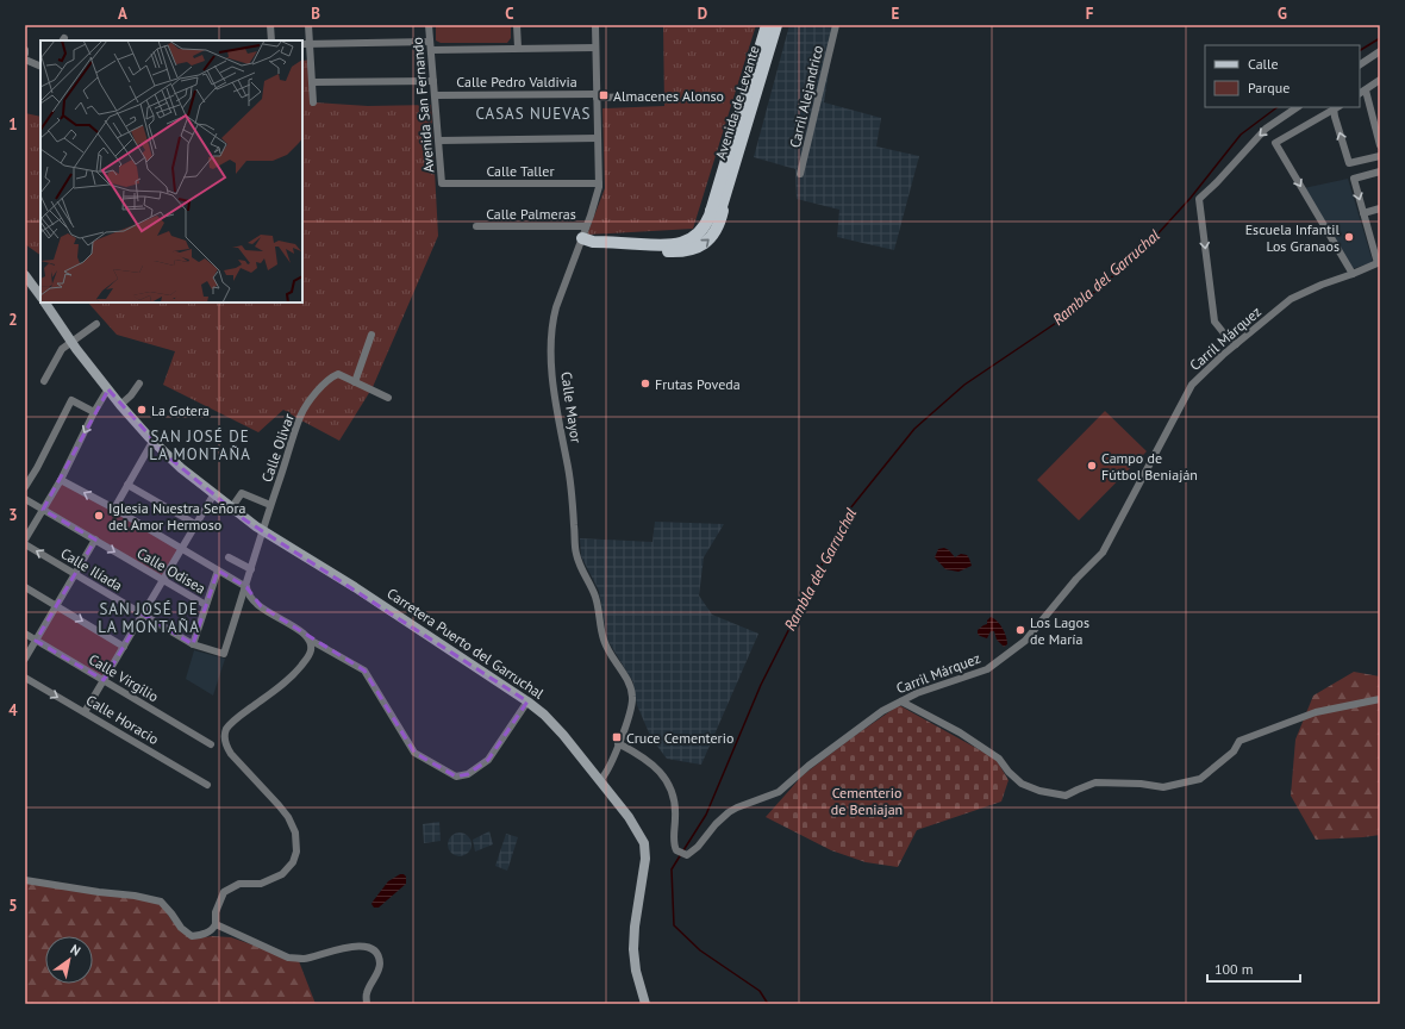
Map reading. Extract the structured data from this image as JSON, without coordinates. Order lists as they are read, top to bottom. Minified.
{"streets":{"main road":["Avenida de Levante","Carretera Puerto del Garruchal"],"street":["Calle Pedro Valdivia","Carril Alejandrico","Avenida San Fernando","Calle Taller","Calle Palmeras","Carril Márquez","Calle Mayor","Calle Olivar","Calle Ilíada","Calle Odisea","Calle Virgilio","Calle Horacio"]},"crossings":[["Calle Pedro Valdivia","Avenida San Fernando"],["Calle Pedro Valdivia","Calle Mayor"],["Avenida de Levante","Calle Palmeras"],["Avenida de Levante","Calle Mayor"],["Avenida San Fernando","Calle Taller"],["Calle Taller","Calle Mayor"],["Calle Palmeras","Calle Mayor"],["Carril Márquez","Calle Mayor"],["Calle Mayor","Carretera Puerto del Garruchal"],["Calle Olivar","Calle Ilíada"],["Calle Olivar","Carretera Puerto del Garruchal"]],"districts":["CASAS NUEVAS","SAN JOSÉ DE LA MONTAÑA","SAN JOSÉ DE LA MONTAÑA"],"water":["Rambla del Garruchal"],"parks":["Cementerio de Beniajan"],"places":{"transit":["Almacenes Alonso","Cruce Cementerio"],"other":["Escuela Infantil Los Granaos","Frutas Poveda","La Gotera","Campo de Fútbol Beniaján","Iglesia Nuestra Señora del Amor Hermoso","Los Lagos de María"]},"legend":["Calle","Parque"],"scale_bar":"100 m","north":"top right","grid":{"columns":["A","B","C","D","E","F","G"],"rows":["1","2","3","4","5"]}}
